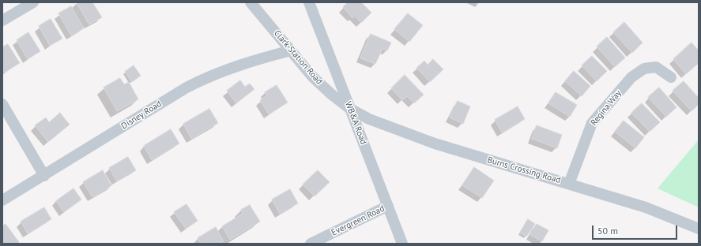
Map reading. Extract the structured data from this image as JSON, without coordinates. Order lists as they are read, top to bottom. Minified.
{"streets":{"street":["Clark Station Road","Regina Way","Disney Road","WB&A Road","Burns Crossing Road","Evergreen Road"]},"crossings":[["Clark Station Road","Disney Road"],["Clark Station Road","WB&A Road"],["Clark Station Road","Burns Crossing Road"],["Regina Way","Burns Crossing Road"],["WB&A Road","Burns Crossing Road"],["WB&A Road","Evergreen Road"]],"scale_bar":"50 m"}
